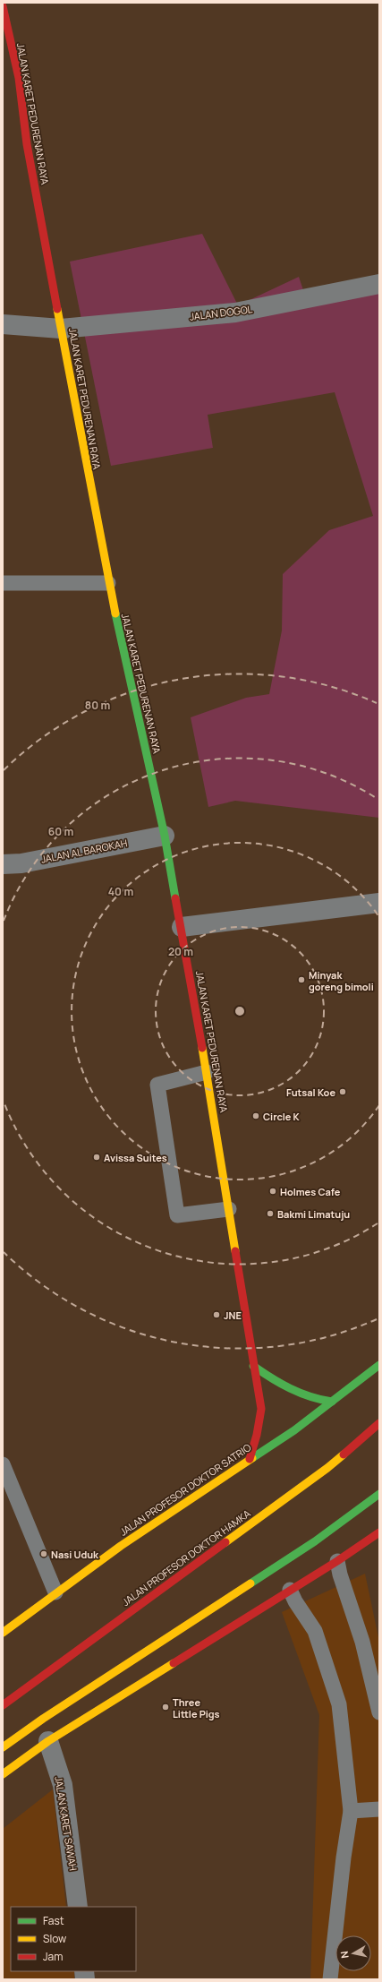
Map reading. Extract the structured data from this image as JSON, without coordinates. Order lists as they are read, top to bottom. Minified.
{"streets":{"main road":["JALAN KARET PEDURENAN RAYA","JALAN PROFESOR DOKTOR SATRIO","JALAN PROFESOR DOKTOR HAMKA"],"street":["JALAN DOGOL","JALAN AL BAROKAH","JALAN KARET SAWAH"]},"crossings":[["JALAN KARET PEDURENAN RAYA","JALAN DOGOL"],["JALAN KARET PEDURENAN RAYA","JALAN AL BAROKAH"],["JALAN KARET PEDURENAN RAYA","JALAN PROFESOR DOKTOR SATRIO"]],"places":["Minyak goreng bimoli","Futsal Koe","Circle K","Avissa Suites","Holmes Cafe","Bakmi Limatuju","JNE","Nasi Uduk","Three Little Pigs"],"legend":["Fast","Slow","Jam"],"north":"left","rings":["80 m","60 m","40 m","20 m"]}
